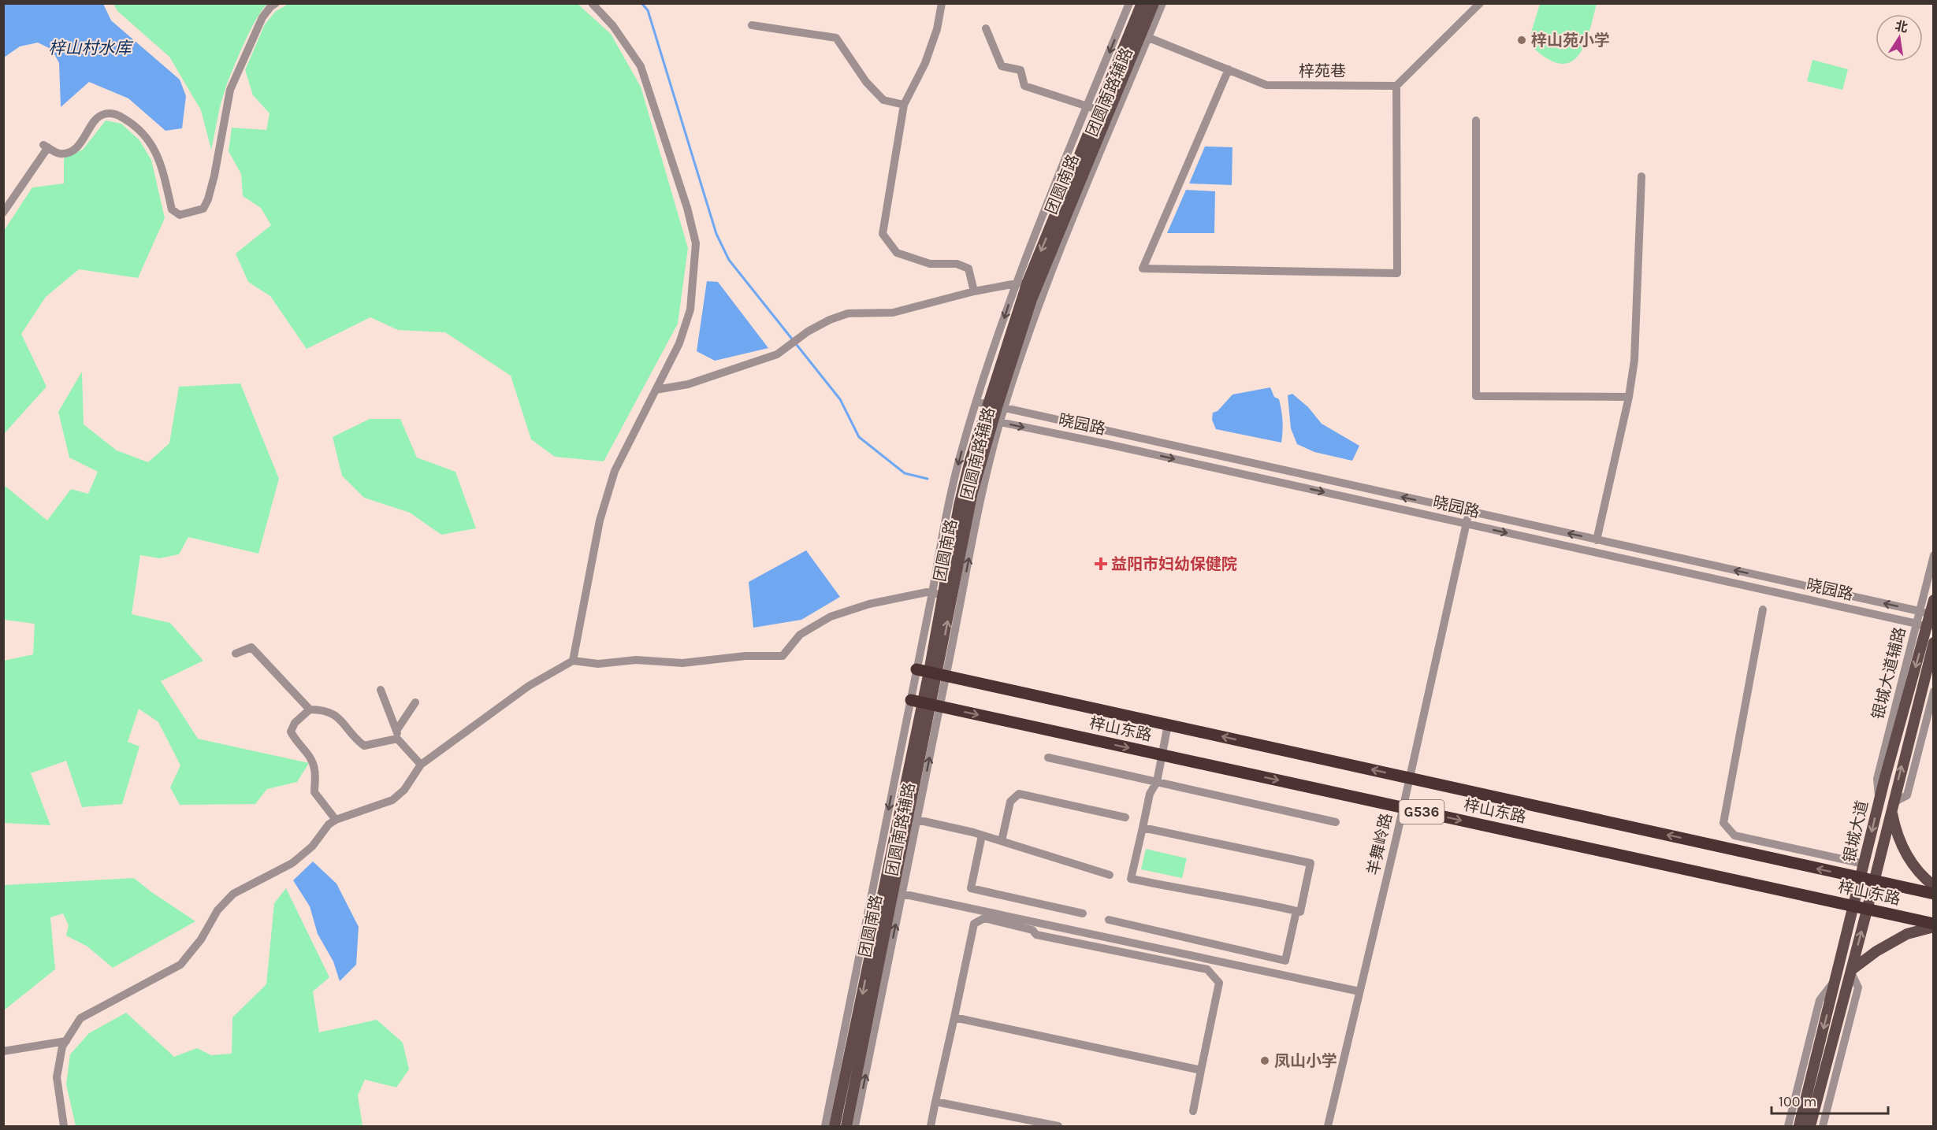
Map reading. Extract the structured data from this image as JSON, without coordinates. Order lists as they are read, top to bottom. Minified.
{"streets":{"highway":["梓山东路","G536"],"main road":["团圆南路","银城大道"],"street":["梓苑巷","团圆南路辅路","晓园路","银城大道辅路","羊舞岭路"]},"crossings":[["梓苑巷","团圆南路辅路"],["梓苑巷","团圆南路"],["团圆南路辅路","团圆南路"],["团圆南路辅路","晓园路"],["团圆南路辅路","梓山东路"],["团圆南路","晓园路"],["团圆南路","梓山东路"],["晓园路","银城大道辅路"],["晓园路","银城大道"],["晓园路","羊舞岭路"],["银城大道辅路","银城大道"],["梓山东路","银城大道"],["梓山东路","羊舞岭路"]],"water":["梓山村水库"],"places":{"other":["梓山苑小学","凤山小学"],"health":["益阳市妇幼保健院"]},"scale_bar":"100 m","north":"top"}
